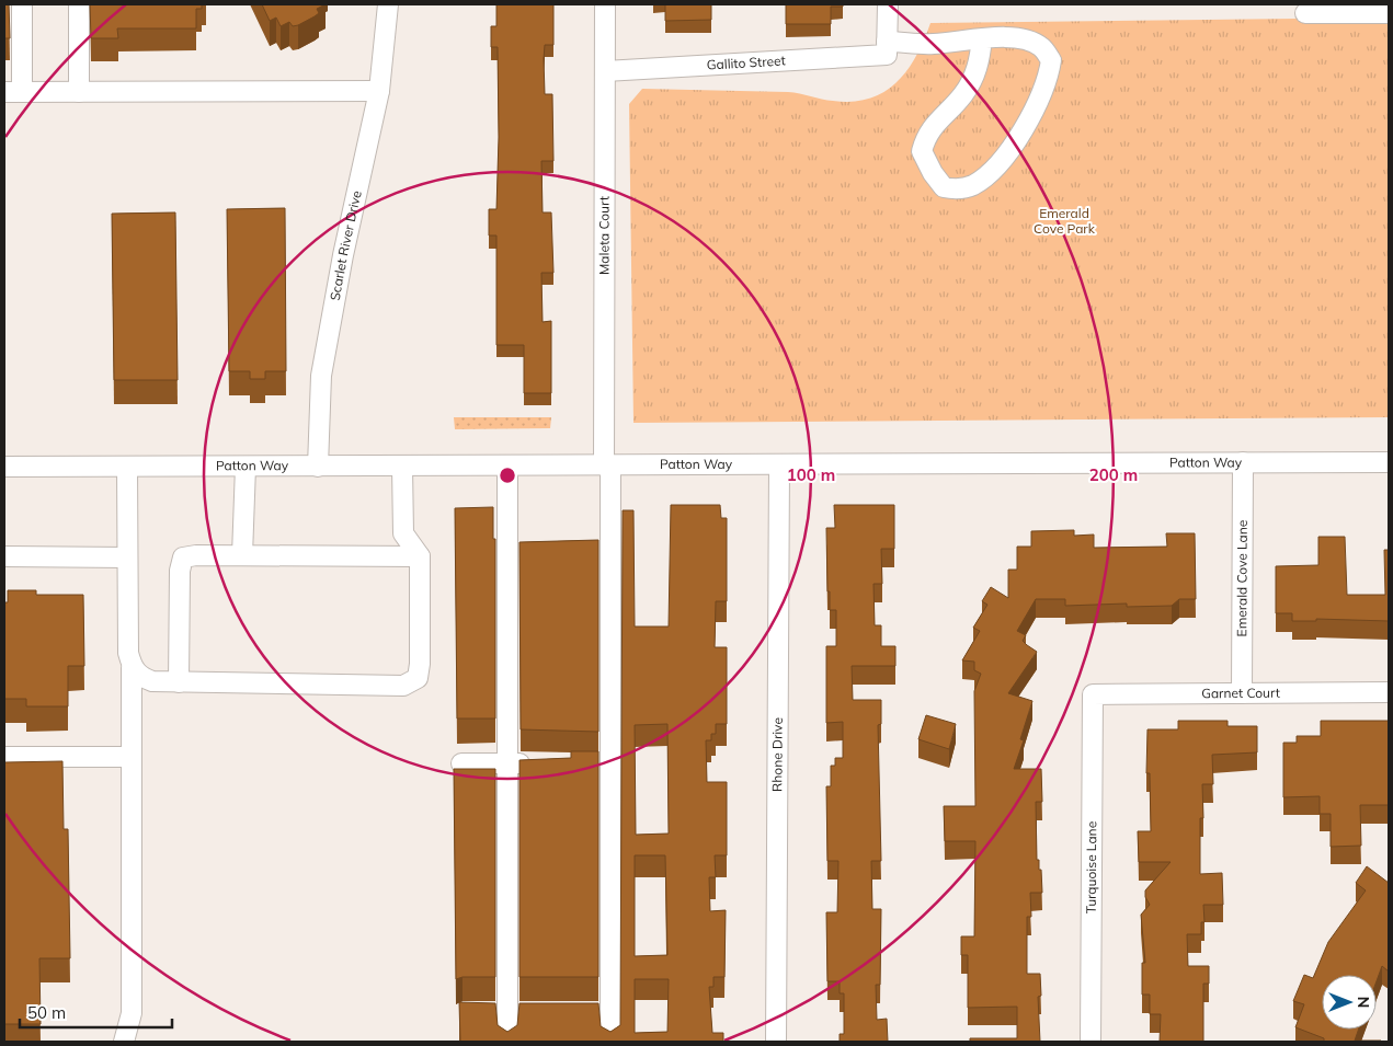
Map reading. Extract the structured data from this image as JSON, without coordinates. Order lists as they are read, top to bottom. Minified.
{"streets":{"street":["Gallito Street","Maleta Court","Scarlet River Drive","Patton Way","Emerald Cove Lane","Garnet Court","Rhone Drive","Turquoise Lane"]},"crossings":[["Gallito Street","Maleta Court"],["Maleta Court","Patton Way"],["Scarlet River Drive","Patton Way"],["Patton Way","Emerald Cove Lane"],["Patton Way","Rhone Drive"],["Emerald Cove Lane","Garnet Court"],["Garnet Court","Turquoise Lane"]],"parks":["Emerald Cove Park"],"scale_bar":"50 m","north":"right","rings":["100 m","200 m"]}
